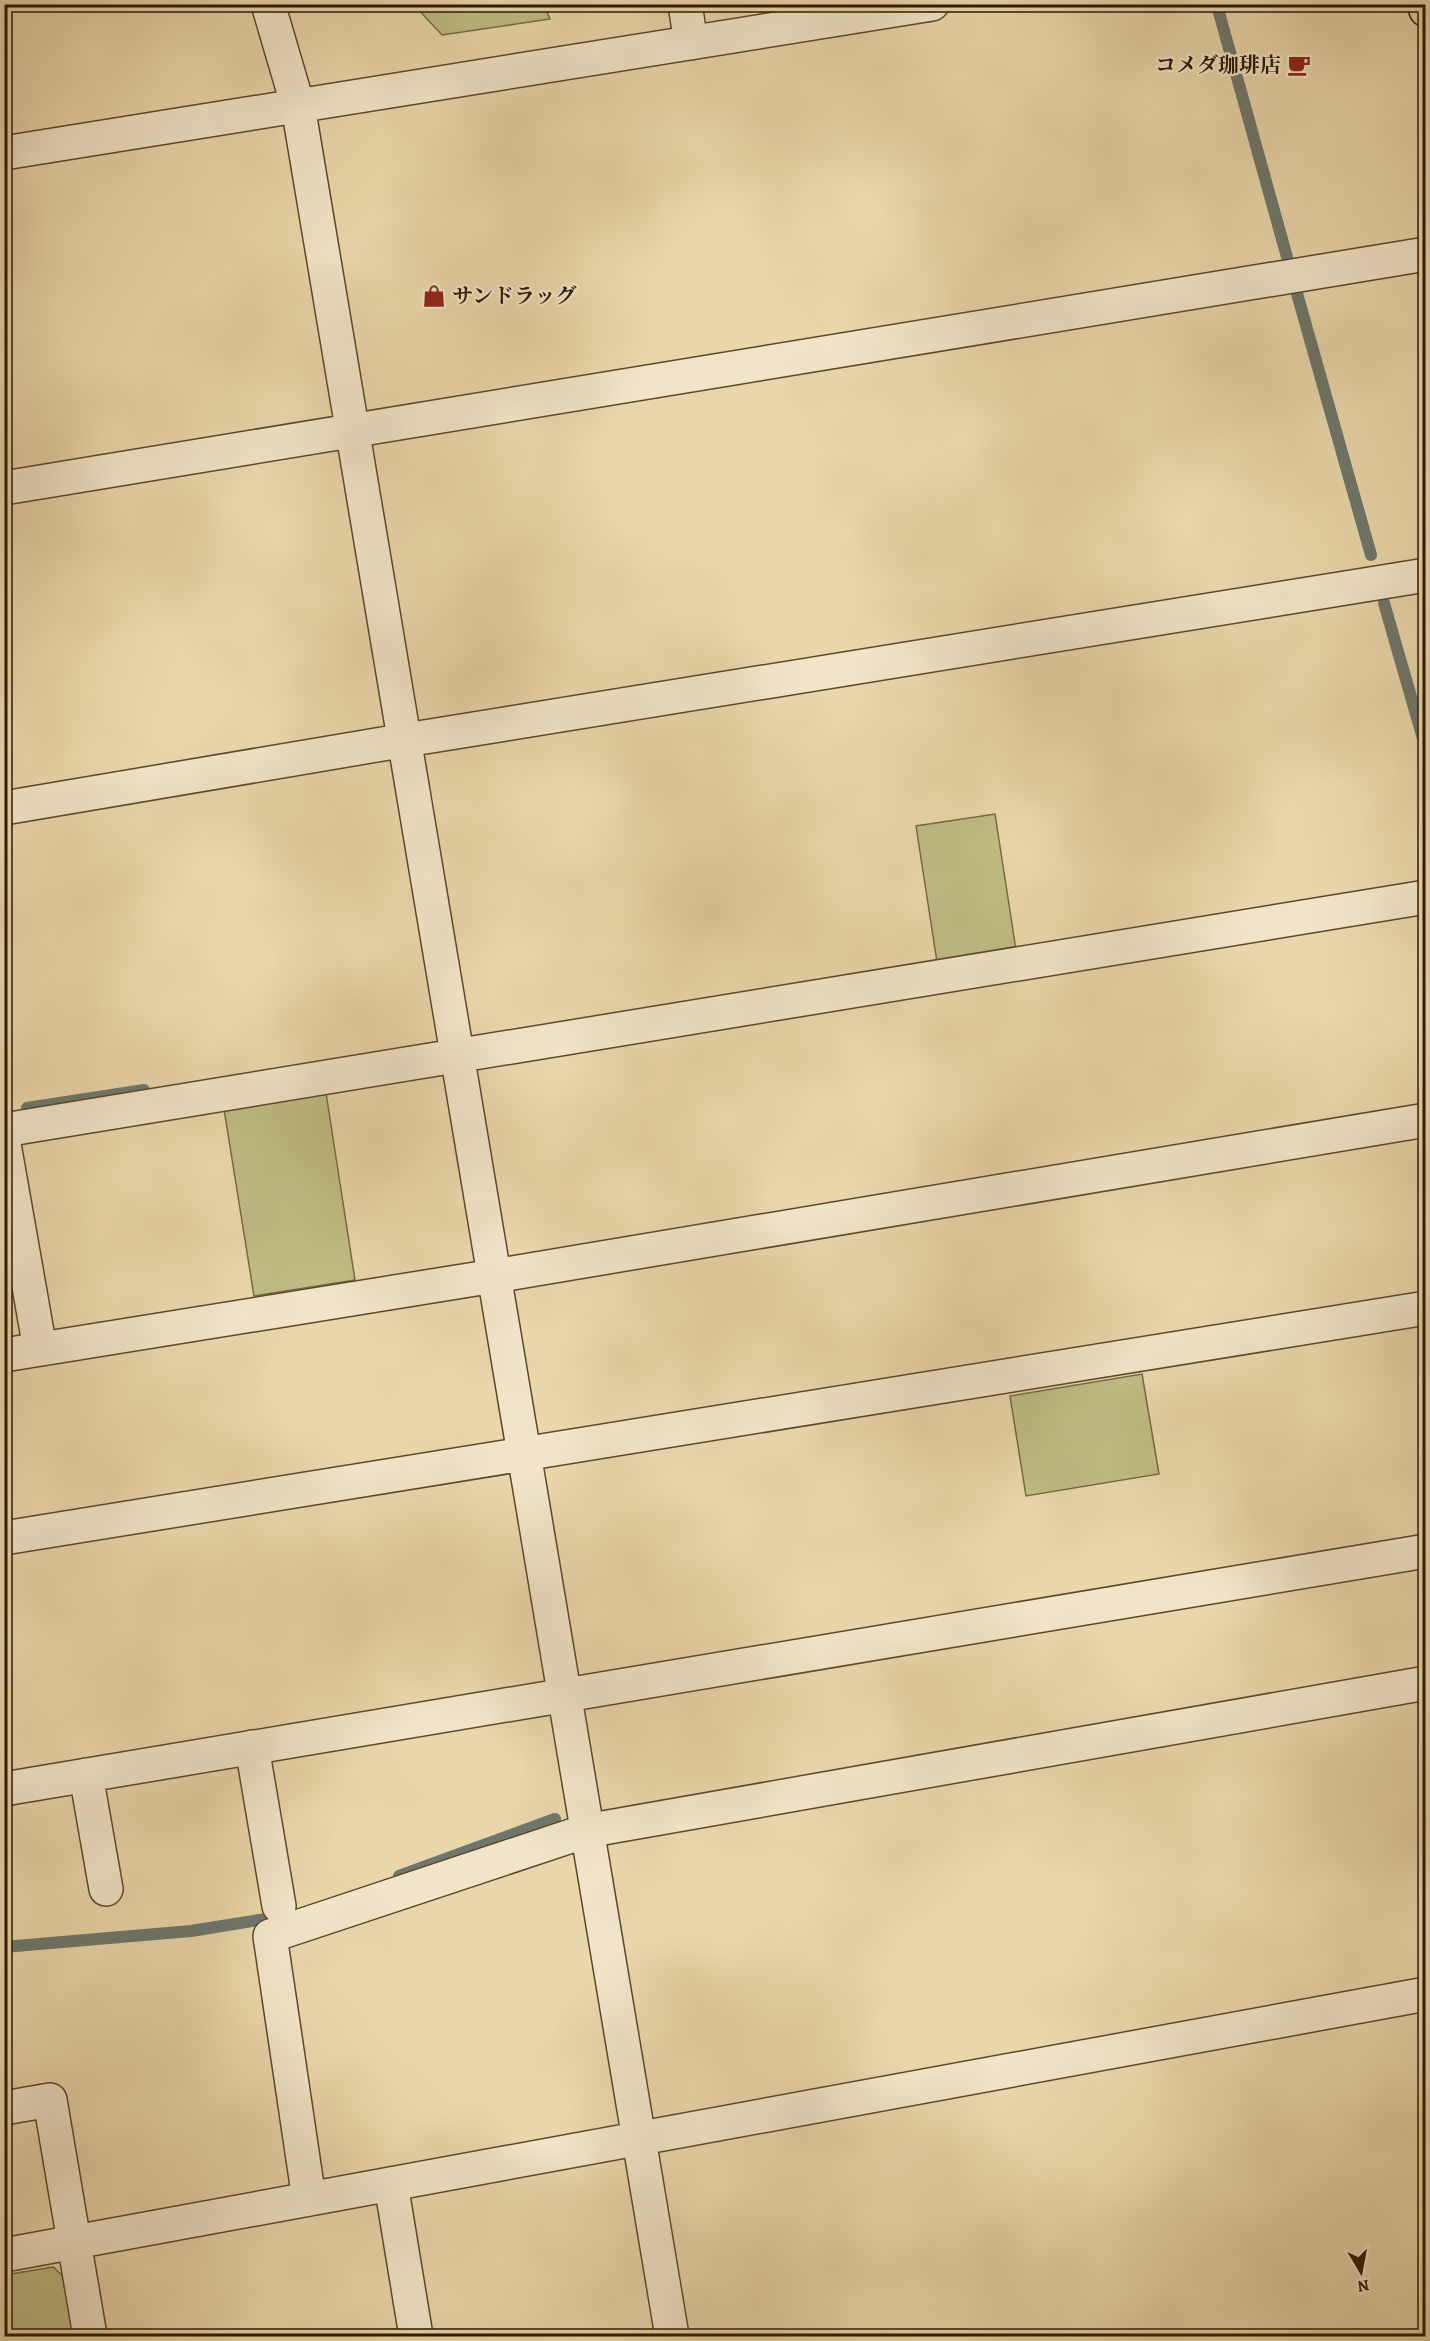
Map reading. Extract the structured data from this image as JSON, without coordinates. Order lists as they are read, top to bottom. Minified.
{"places":{"cafe":["コメダ珈琲店"],"shop":["サンドラッグ"]},"north":"bottom"}
